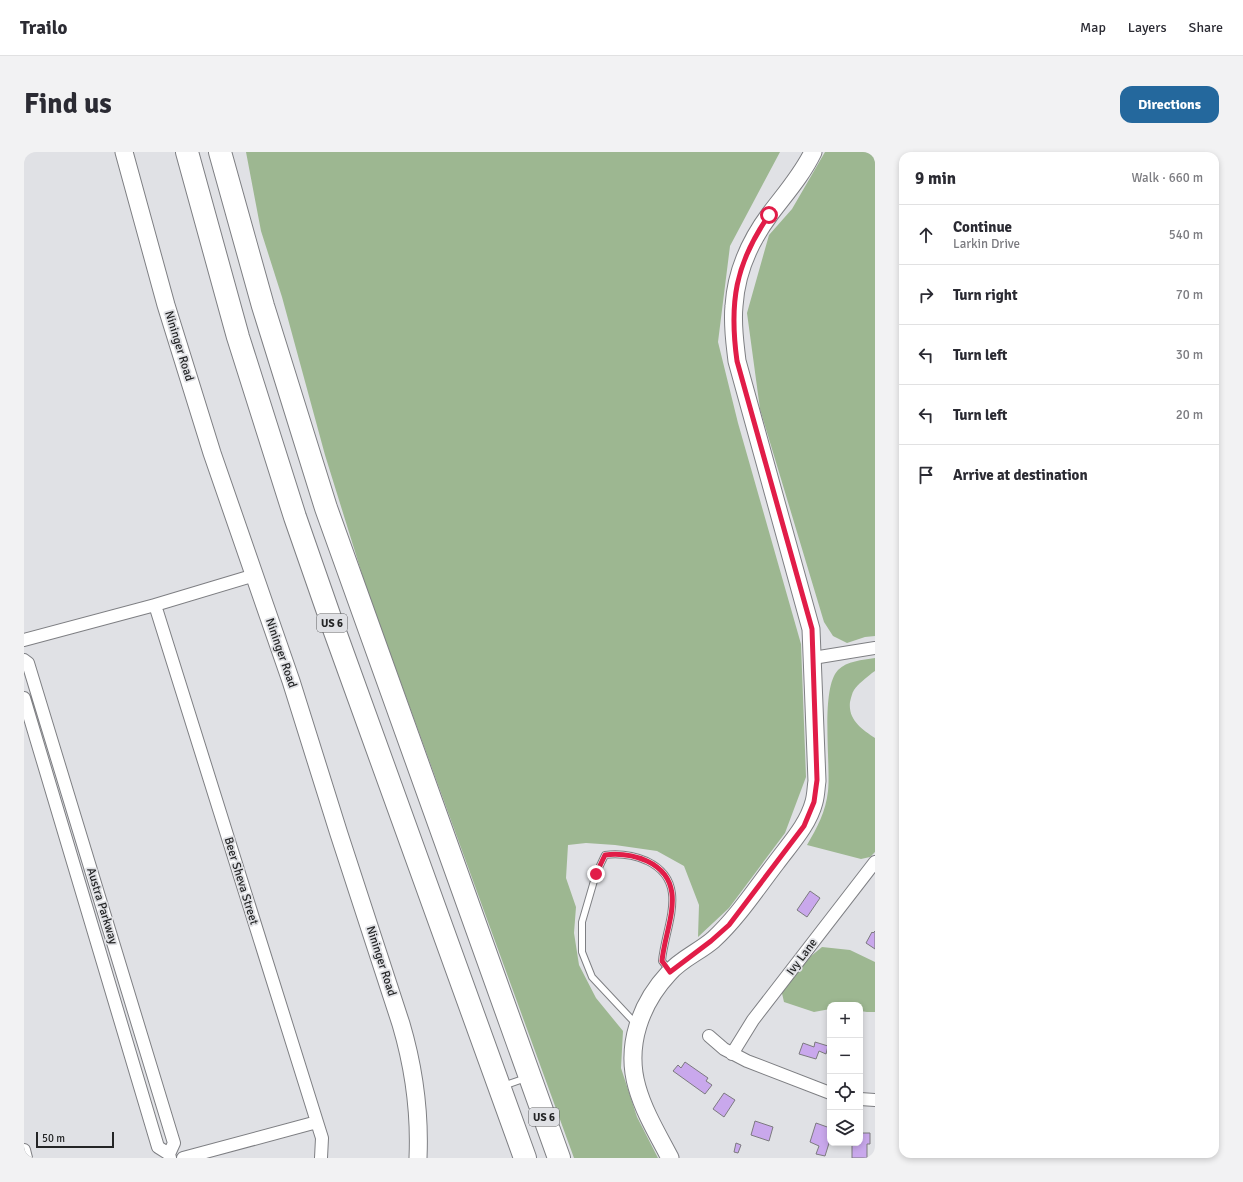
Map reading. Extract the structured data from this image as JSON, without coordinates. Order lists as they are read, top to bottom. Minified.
{"streets":{"highway":["US 6"],"street":["Nininger Road","Beer Sheva Street","Austra Parkway","Ivy Lane"]},"scale_bar":"50 m","page":{"header":"Trailo","nav":["Map","Layers","Share"],"buttons":"Directions","title":"Find us","heading":["9 min","Walk · 660 m"],"list":[["Continue","Larkin Drive","540 m"],["Turn right","70 m"],["Turn left","30 m"],["Turn left","20 m"],"Arrive at destination"],"map_buttons":["+","−"],"scale":"50 m"}}
